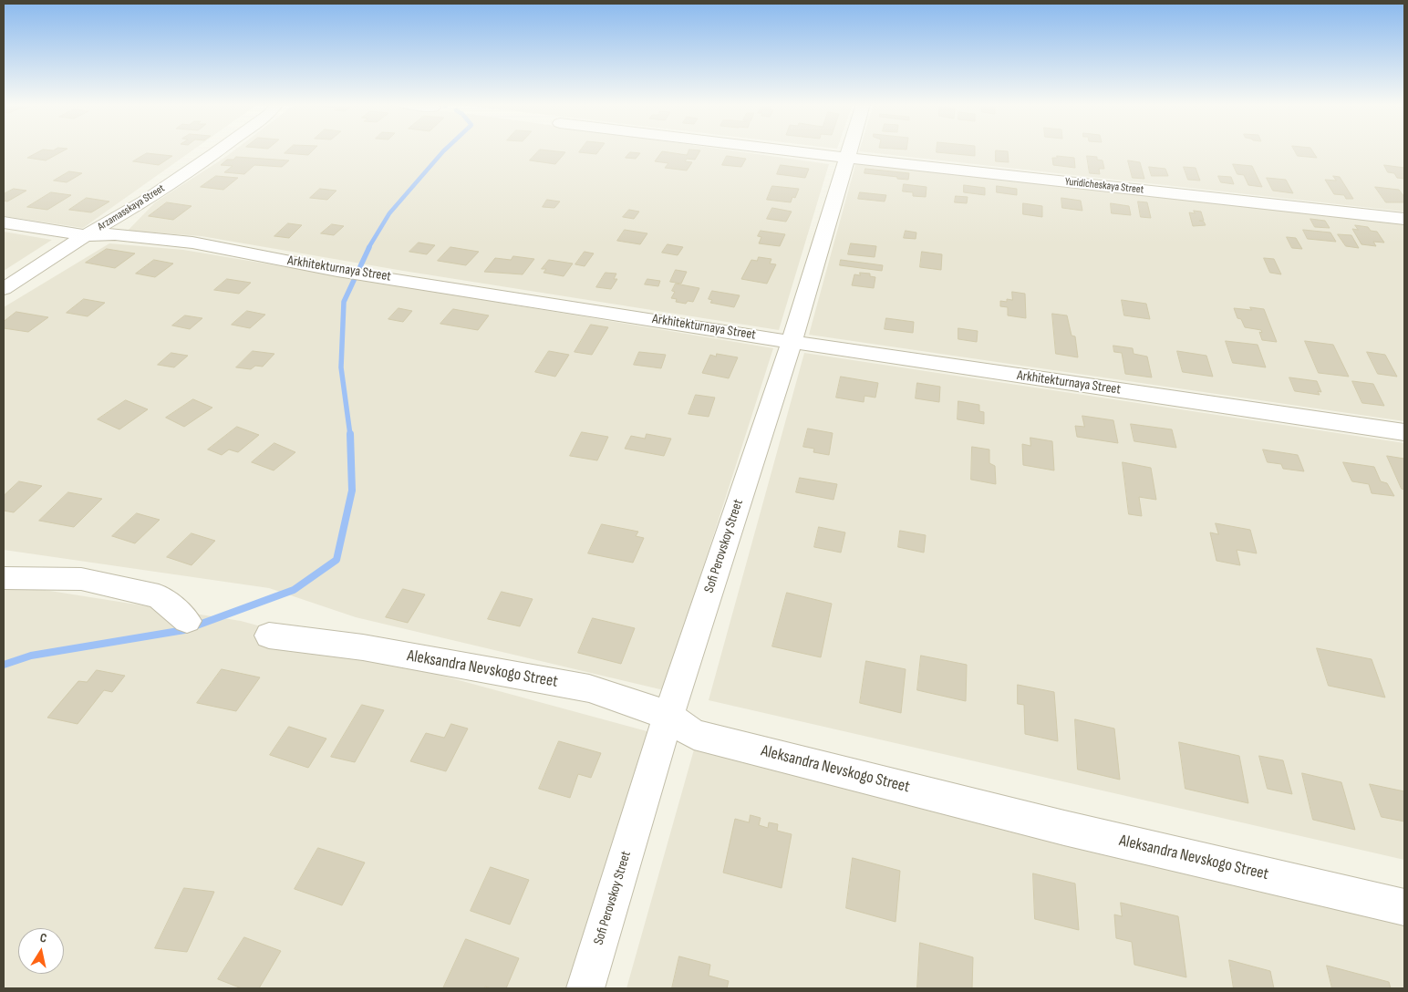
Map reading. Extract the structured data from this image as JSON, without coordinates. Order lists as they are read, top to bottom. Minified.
{"streets":{"street":["Yuridicheskaya Street","Arzamasskaya Street","Arkhitekturnaya Street","Sofi Perovskoy Street","Aleksandra Nevskogo Street"]},"crossings":[["Yuridicheskaya Street","Sofi Perovskoy Street"],["Arzamasskaya Street","Arkhitekturnaya Street"],["Arkhitekturnaya Street","Sofi Perovskoy Street"],["Sofi Perovskoy Street","Aleksandra Nevskogo Street"]],"north":"top"}
